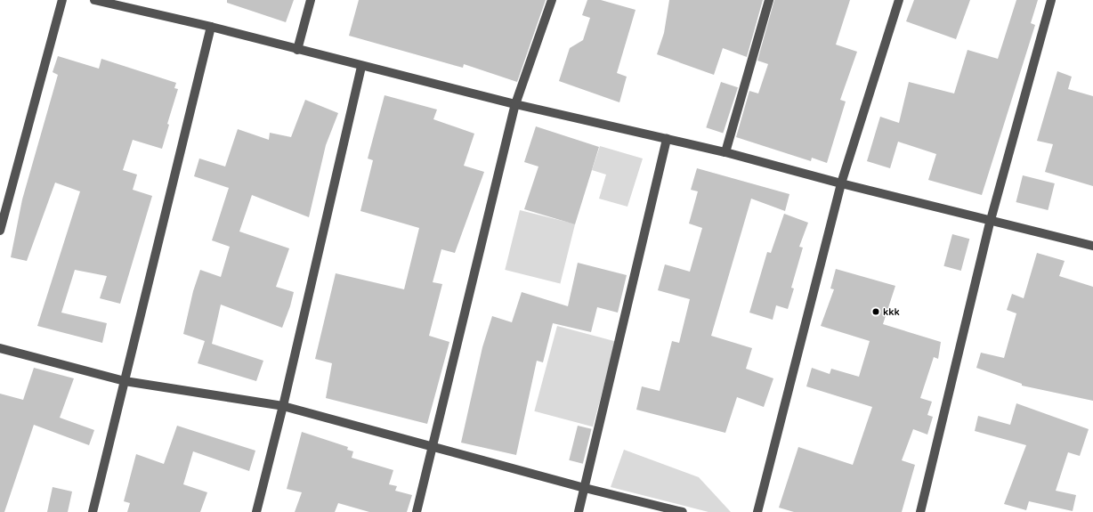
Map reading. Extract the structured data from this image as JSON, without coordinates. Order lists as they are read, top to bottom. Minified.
{"places":["kkk"]}
